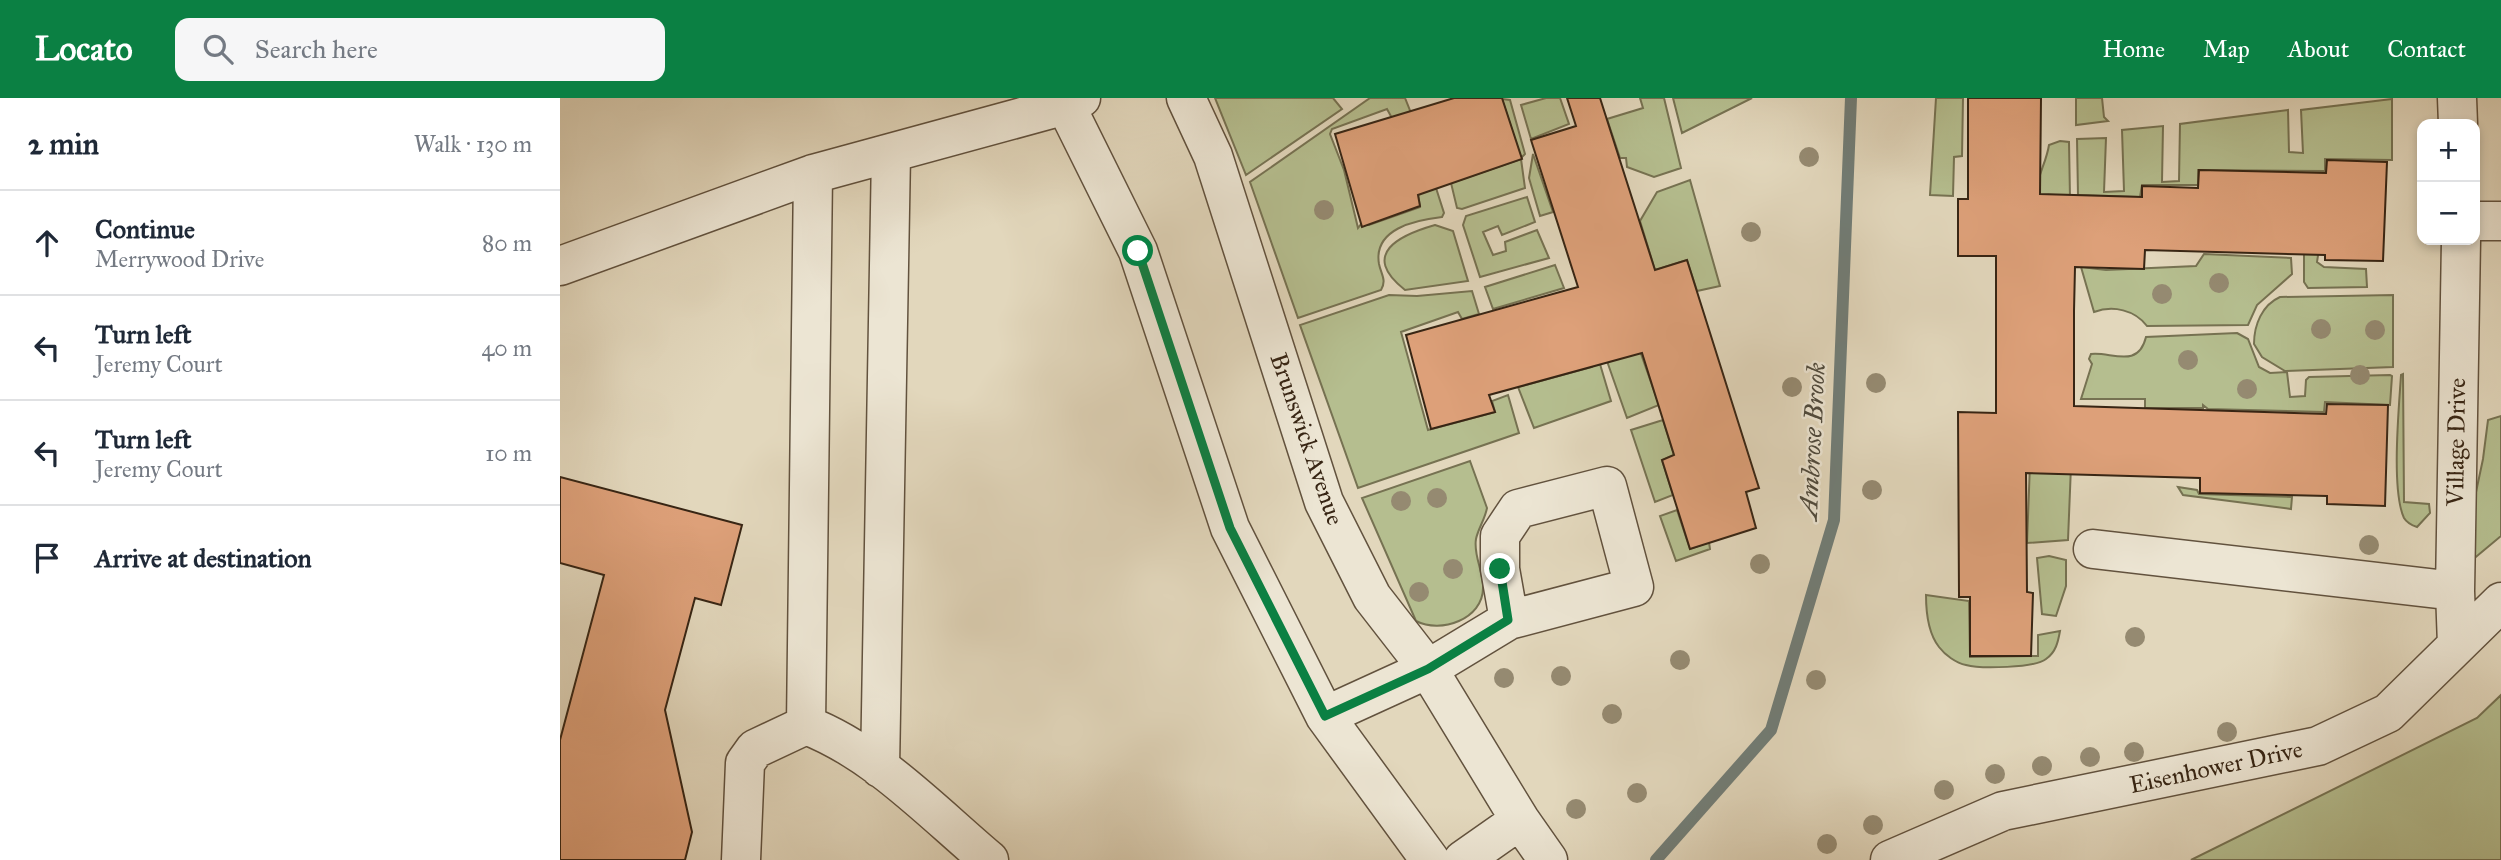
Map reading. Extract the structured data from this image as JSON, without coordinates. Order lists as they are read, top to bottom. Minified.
{"streets":{"street":["Brunswick Avenue","Village Drive","Eisenhower Drive"]},"crossings":[["Village Drive","Eisenhower Drive"]],"water":["Ambrose Brook"],"page":{"header":"Locato","search":"Search here","nav":["Home","Map","About","Contact"],"heading":["2 min","Walk · 130 m"],"map_buttons":["+","−"],"list":[["Continue","Merrywood Drive","80 m"],["Turn left","Jeremy Court","40 m"],["Turn left","Jeremy Court","10 m"],"Arrive at destination"]}}
